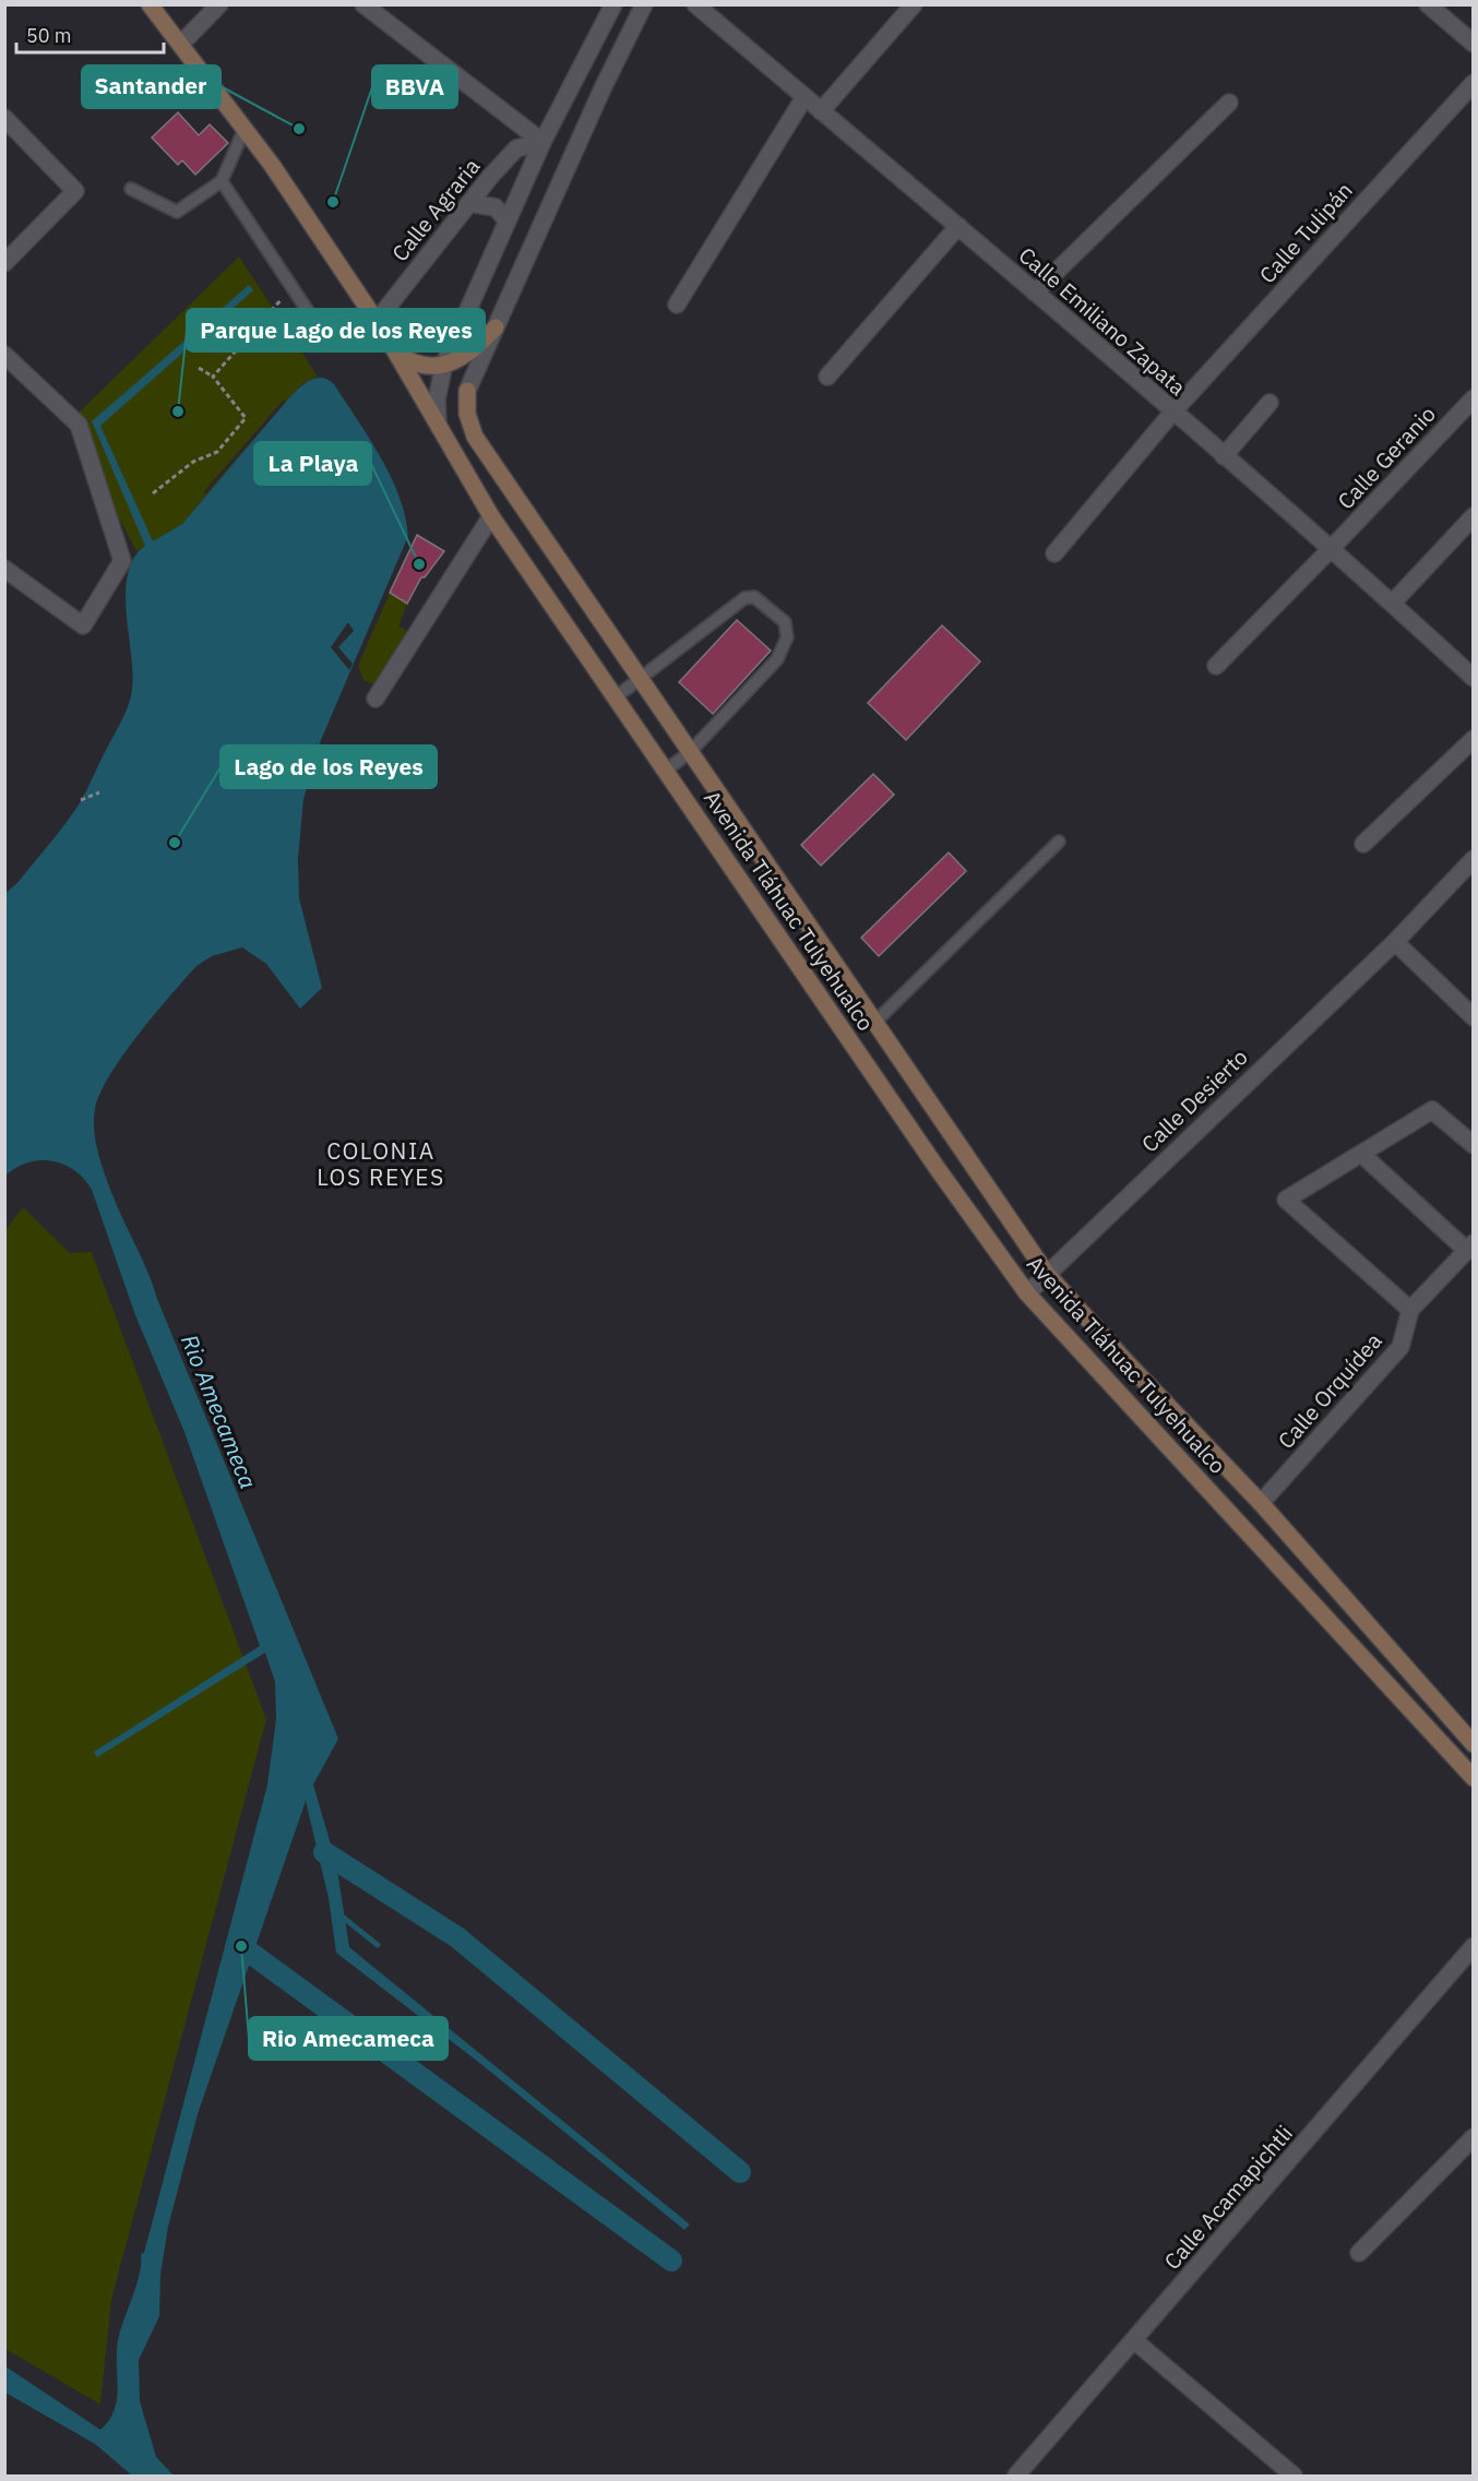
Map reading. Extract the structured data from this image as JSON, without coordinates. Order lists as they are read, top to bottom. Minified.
{"streets":{"main road":["Avenida Tláhuac Tulyehualco"],"street":["Calle Agraria","Calle Tulipán","Calle Emiliano Zapata","Calle Geranio","Calle Desierto","Calle Orquídea","Calle Acamapichtli"]},"crossings":[["Calle Agraria","Avenida Tláhuac Tulyehualco"],["Calle Tulipán","Calle Emiliano Zapata"],["Calle Emiliano Zapata","Calle Geranio"],["Avenida Tláhuac Tulyehualco","Calle Desierto"],["Avenida Tláhuac Tulyehualco","Calle Orquídea"]],"districts":["COLONIA LOS REYES"],"water":["Rio Amecameca"],"places":["Santander","BBVA","Parque Lago de los Reyes","La Playa","Lago de los Reyes","Rio Amecameca"],"scale_bar":"50 m"}
